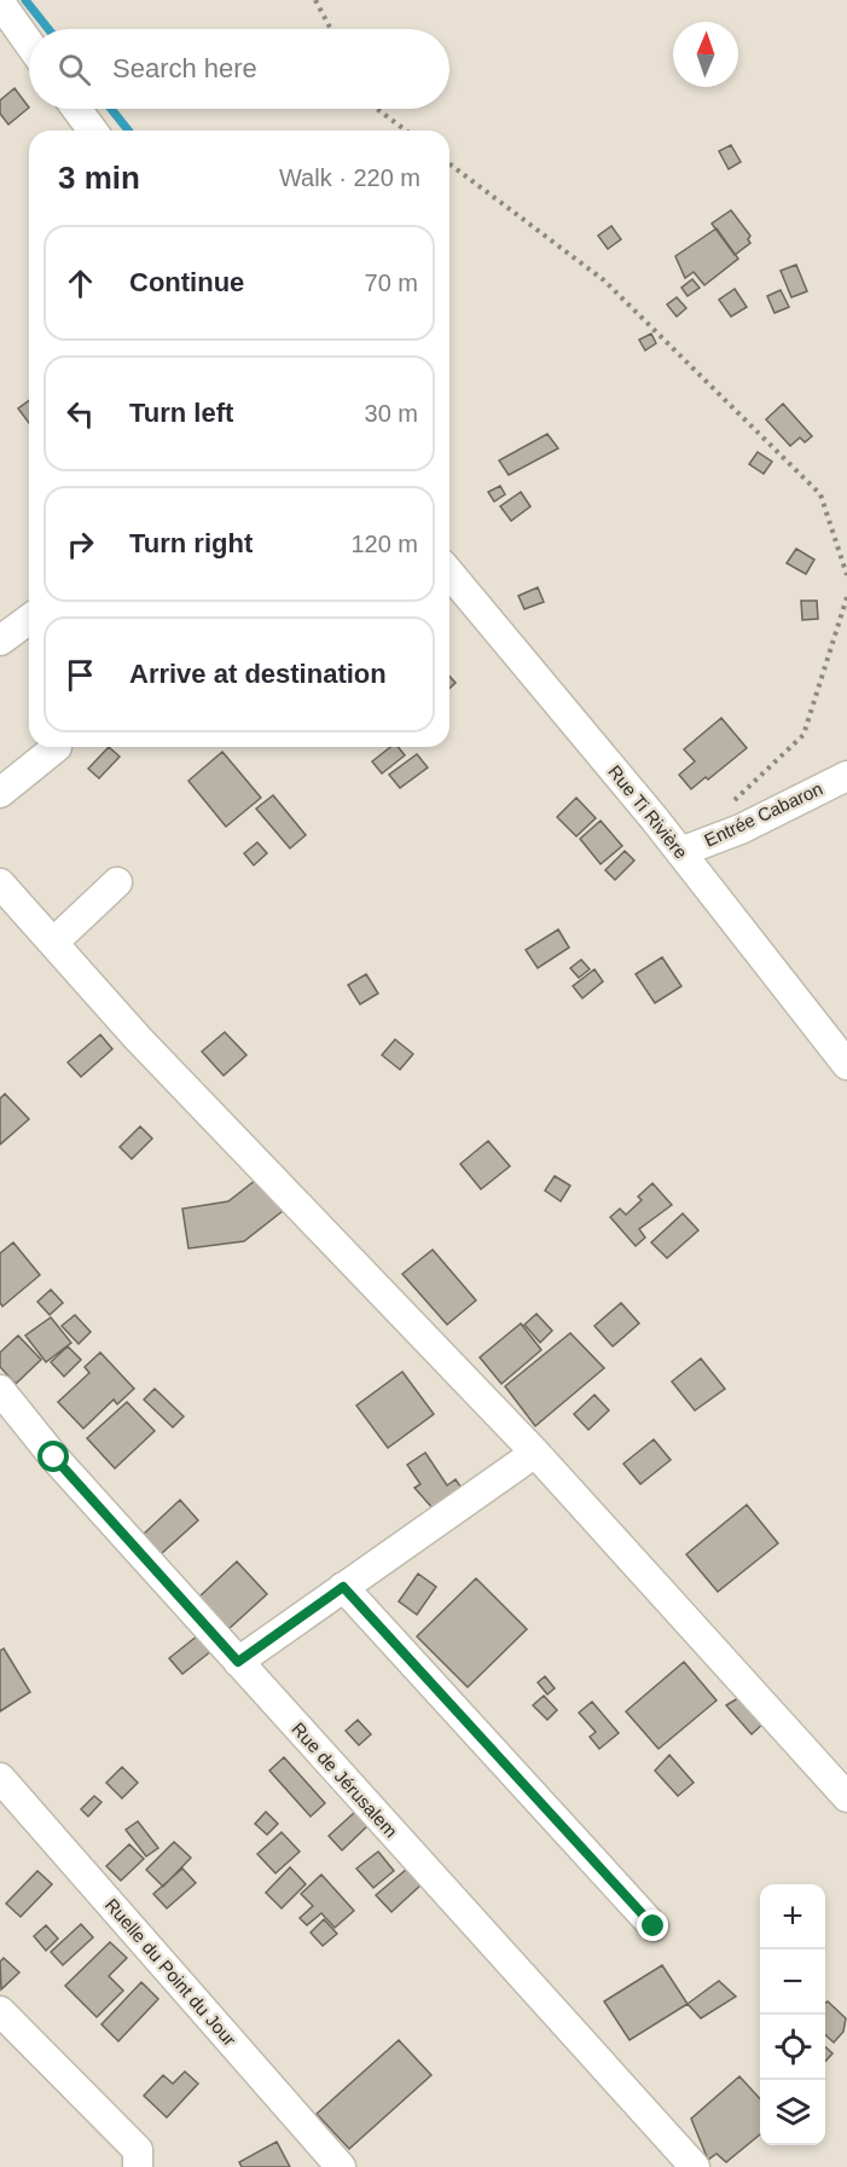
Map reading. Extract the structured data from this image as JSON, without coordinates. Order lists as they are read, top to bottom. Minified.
{"streets":{"street":["Rue Ti Rivière","Entrée Cabaron","Rue de Jérusalem","Ruelle du Point du Jour"]},"crossings":[["Rue Ti Rivière","Entrée Cabaron"]],"north":"top","page":{"search":"Search here","heading":["3 min","Walk · 220 m"],"list":[["Continue","70 m"],["Turn left","30 m"],["Turn right","120 m"],"Arrive at destination"],"map_buttons":["+","−"]}}
